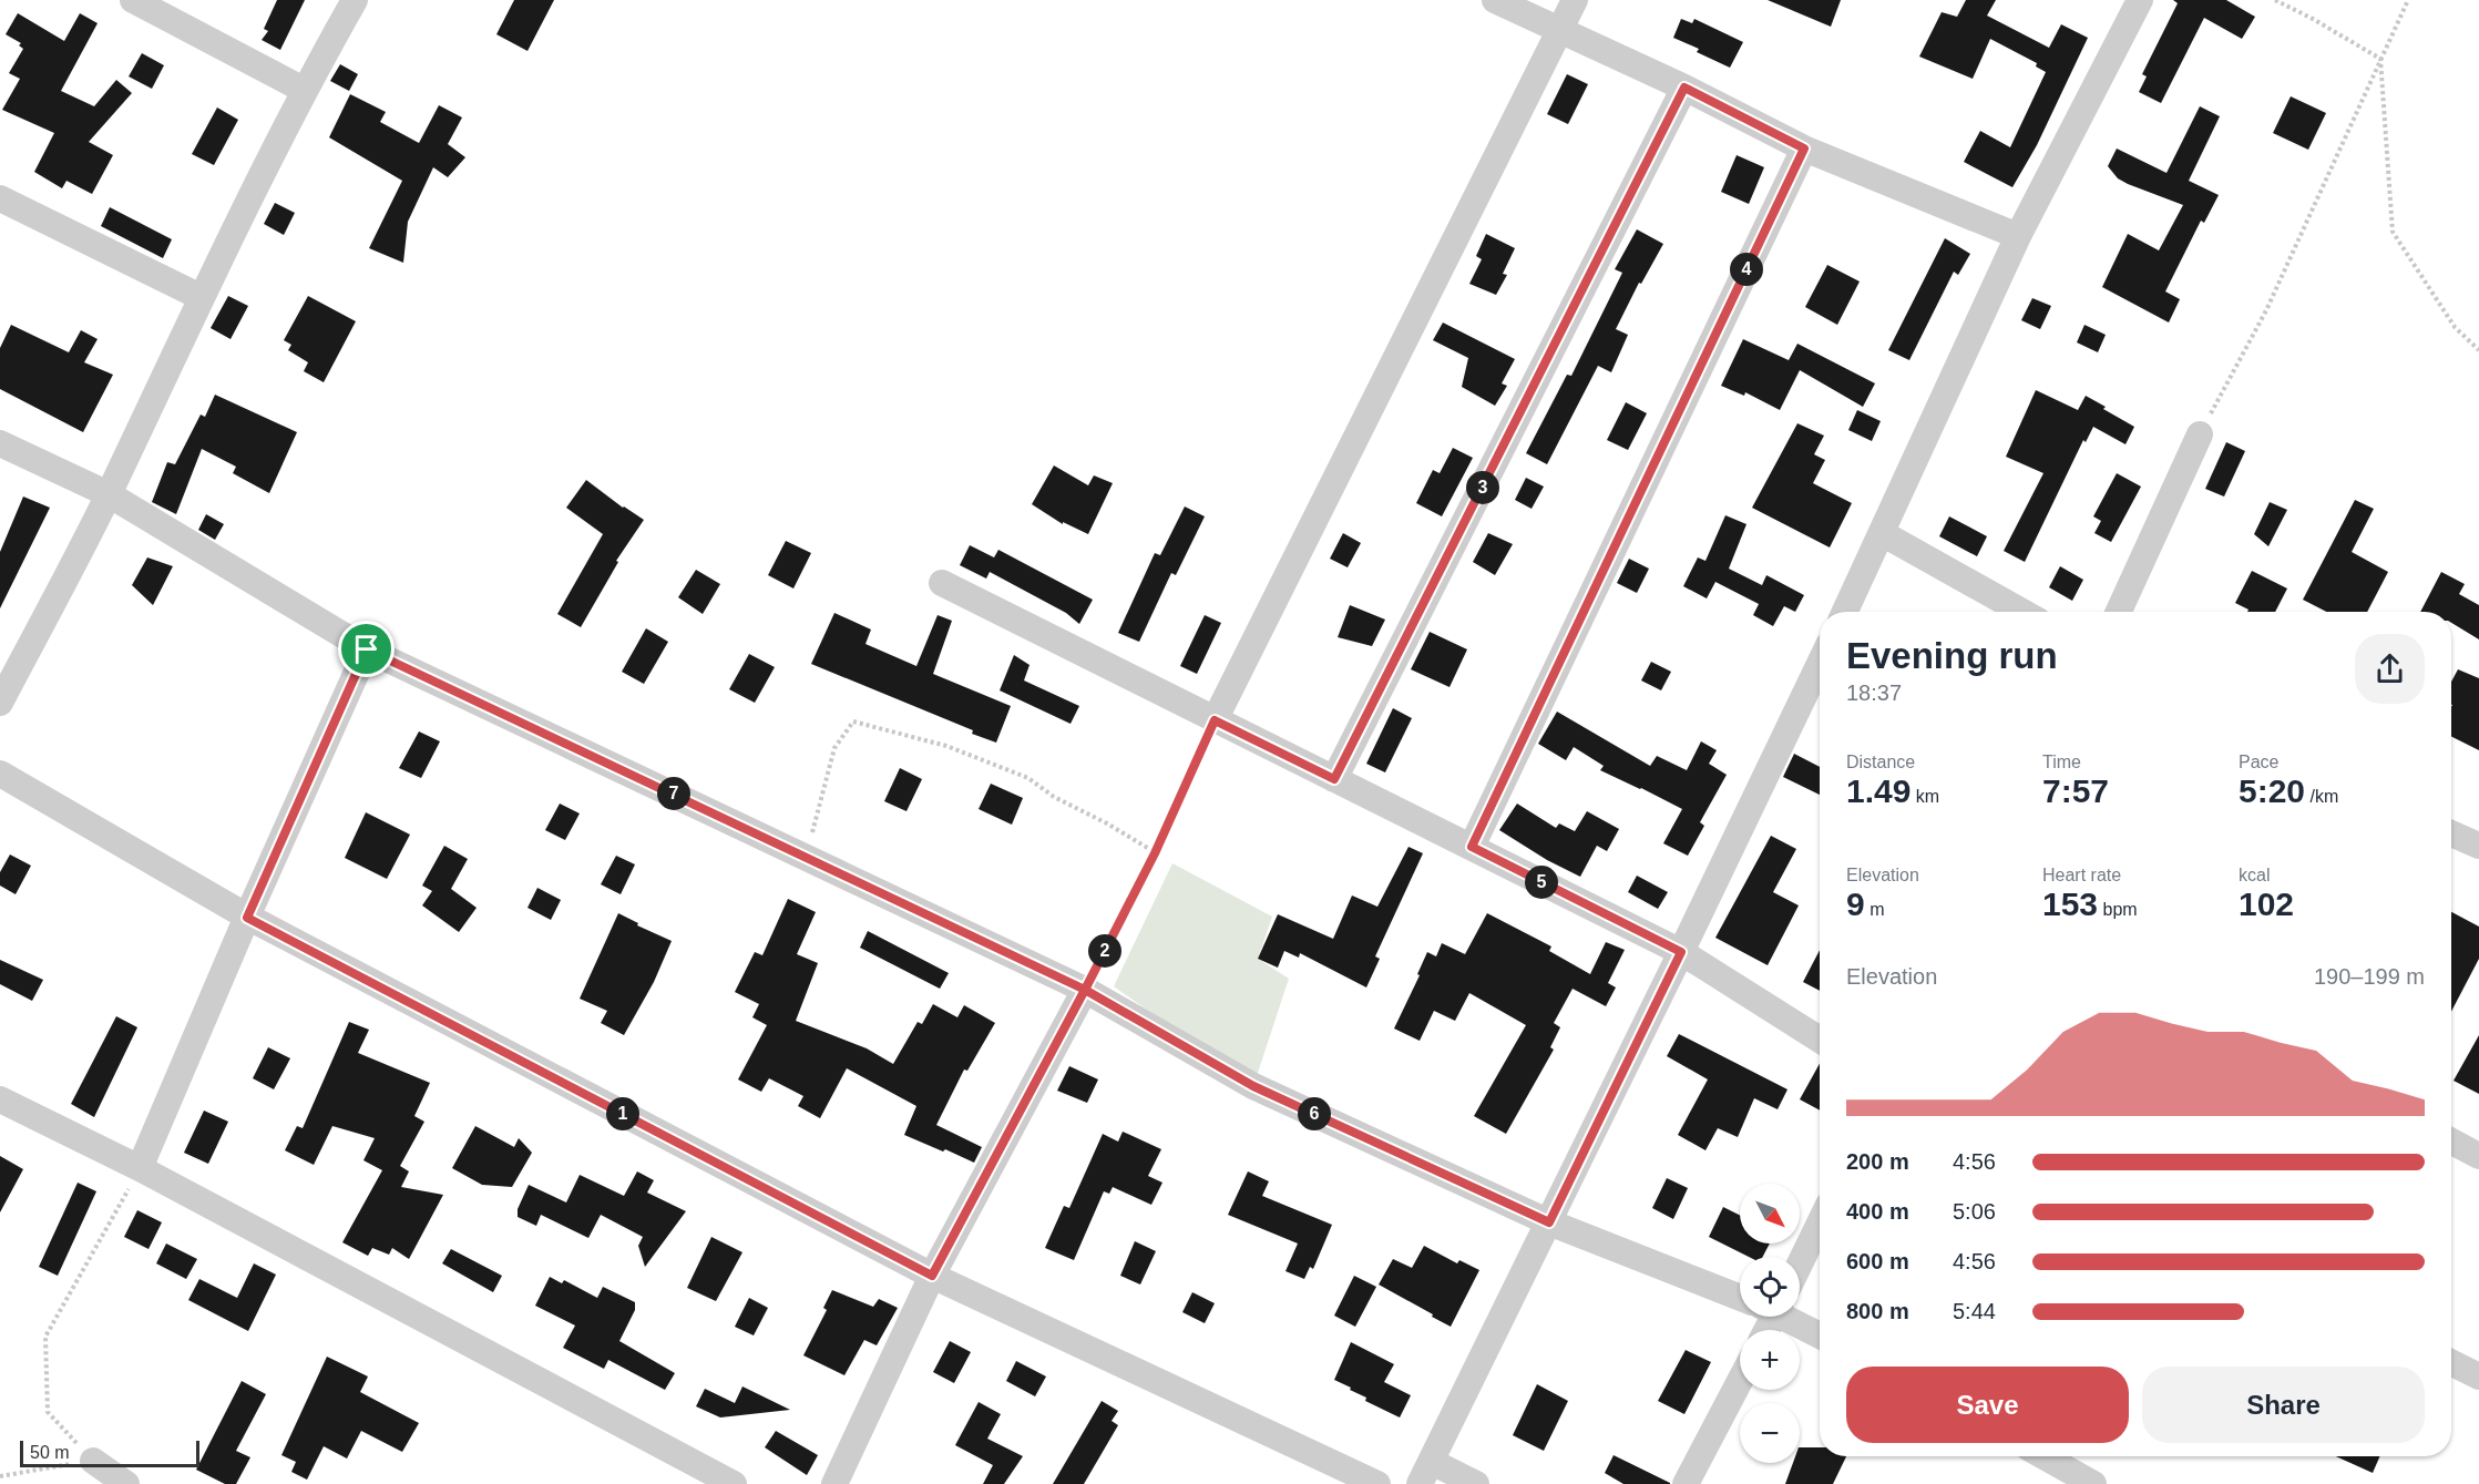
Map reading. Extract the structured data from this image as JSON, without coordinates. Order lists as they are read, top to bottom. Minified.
{"scale_bar":"50 m","north":"bottom right","page":{"pins":["4","3","7","5","2","1","6"],"heading":["Evening run","18:37"],"stats":[["Distance","1.49 km"],["Time","7:57"],["Pace","5:20 /km"],["Elevation","9 m"],["Heart rate","153 bpm"],["kcal","102"]],"chart":["Elevation","190–199 m"],"list":[{"name":"200 m","note":"4:56"},{"name":"400 m","note":"5:06"},{"name":"600 m","note":"4:56"},{"name":"800 m","note":"5:44"}],"map_buttons":["+","−"],"buttons":["Save","Share"],"scale":"50 m"}}
